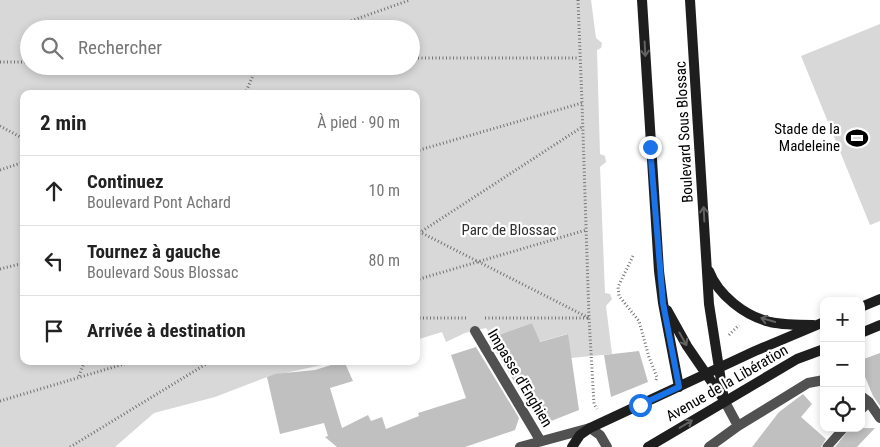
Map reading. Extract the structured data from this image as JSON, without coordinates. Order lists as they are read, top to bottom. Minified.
{"streets":{"main road":["Boulevard Sous Blossac","Avenue de la Libération"],"street":["Impasse d'Enghien"]},"crossings":[["Boulevard Sous Blossac","Avenue de la Libération"]],"parks":["Parc de Blossac"],"places":{"sports":["Stade de la Madeleine"]},"page":{"search":"Rechercher","heading":["2 min","À pied · 90 m"],"list":[["Continuez","Boulevard Pont Achard","10 m"],["Tournez à gauche","Boulevard Sous Blossac","80 m"],"Arrivée à destination"],"map_buttons":["+","−"]}}
